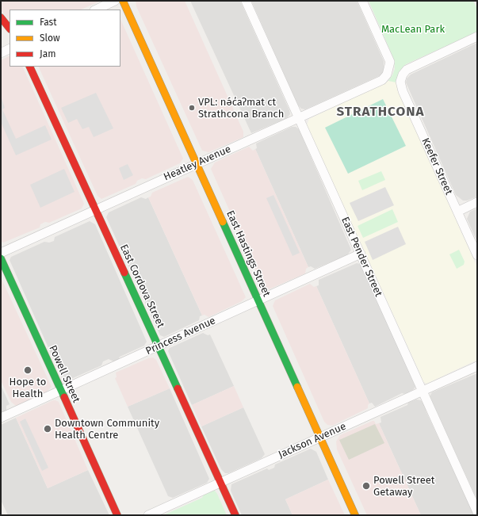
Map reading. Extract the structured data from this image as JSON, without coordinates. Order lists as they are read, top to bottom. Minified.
{"streets":{"main road":["East Hastings Street","East Cordova Street","Powell Street"],"street":["Heatley Avenue","Keefer Street","East Pender Street","Princess Avenue","Jackson Avenue"]},"crossings":[["Heatley Avenue","East Hastings Street"],["Heatley Avenue","East Pender Street"],["Heatley Avenue","East Cordova Street"],["East Hastings Street","Princess Avenue"],["East Hastings Street","Jackson Avenue"],["East Pender Street","Princess Avenue"],["East Pender Street","Jackson Avenue"],["East Cordova Street","Princess Avenue"],["East Cordova Street","Jackson Avenue"],["Princess Avenue","Powell Street"]],"districts":["STRATHCONA"],"parks":["MacLean Park"],"places":["VPL: nə́c̓aʔmat ct Strathcona Branch","Hope to Health","Downtown Community Health Centre","Powell Street Getaway"],"legend":["Fast","Slow","Jam"]}
